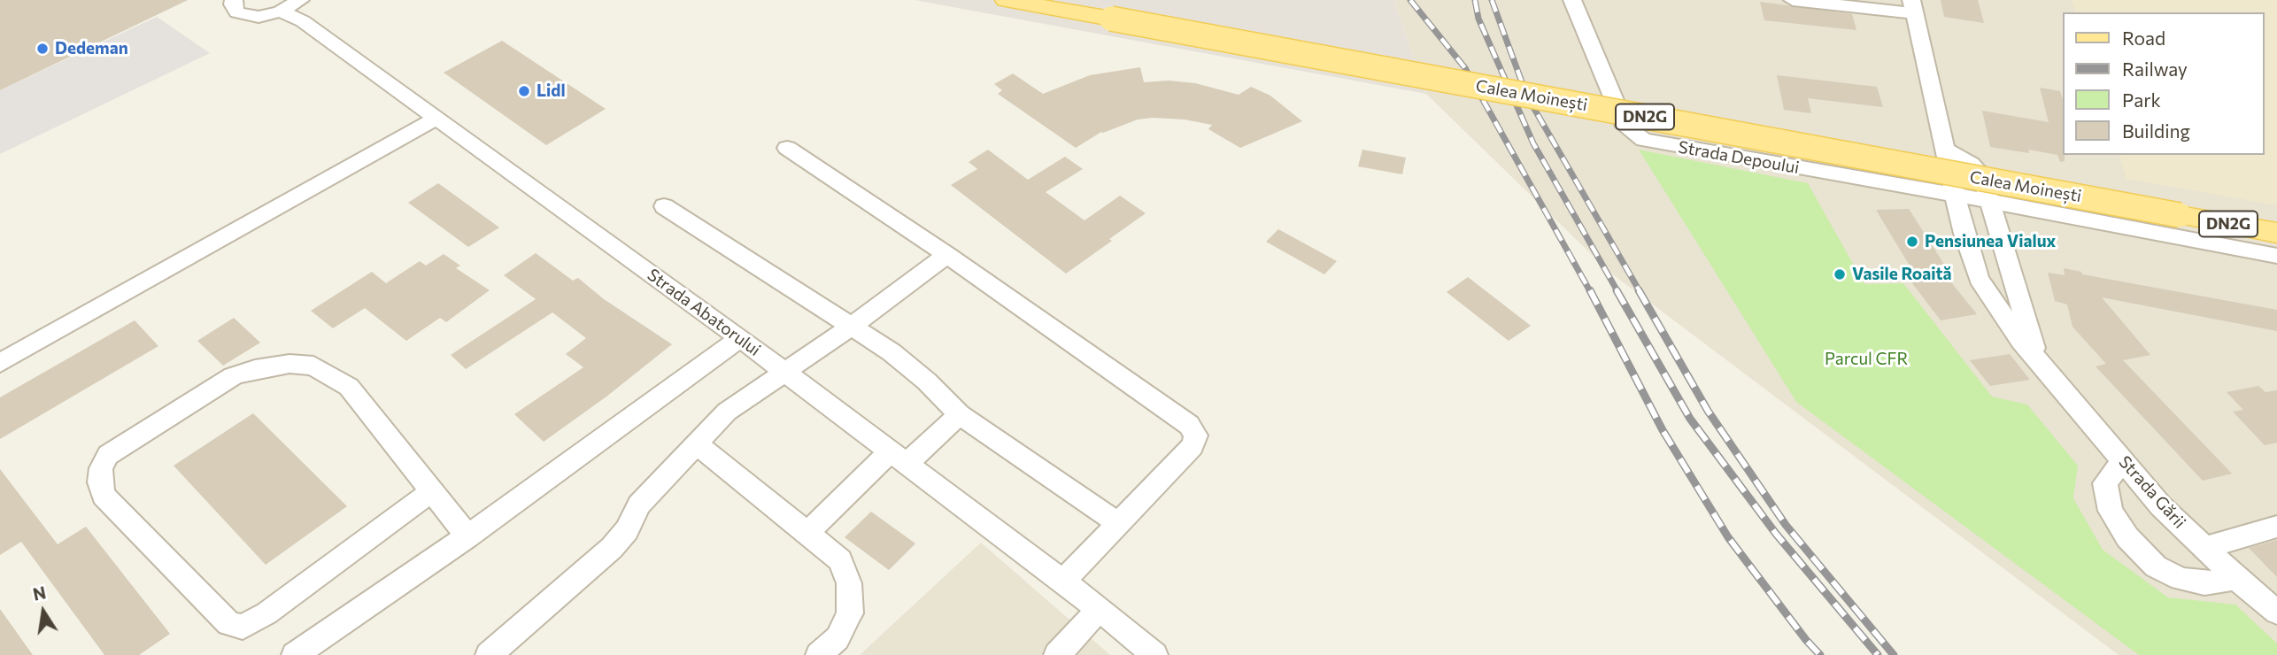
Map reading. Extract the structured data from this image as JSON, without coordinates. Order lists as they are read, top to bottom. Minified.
{"streets":{"main road":["Calea Moinești","DN2G"],"street":["Strada Depoului","Strada Abatorului","Strada Gării"]},"crossings":[["Strada Depoului","Strada Gării"]],"parks":["Parcul CFR"],"places":["Dedeman","Lidl","Pensiunea Vialux","Vasile Roaită"],"legend":["Road","Railway","Park","Building"],"north":"top"}
